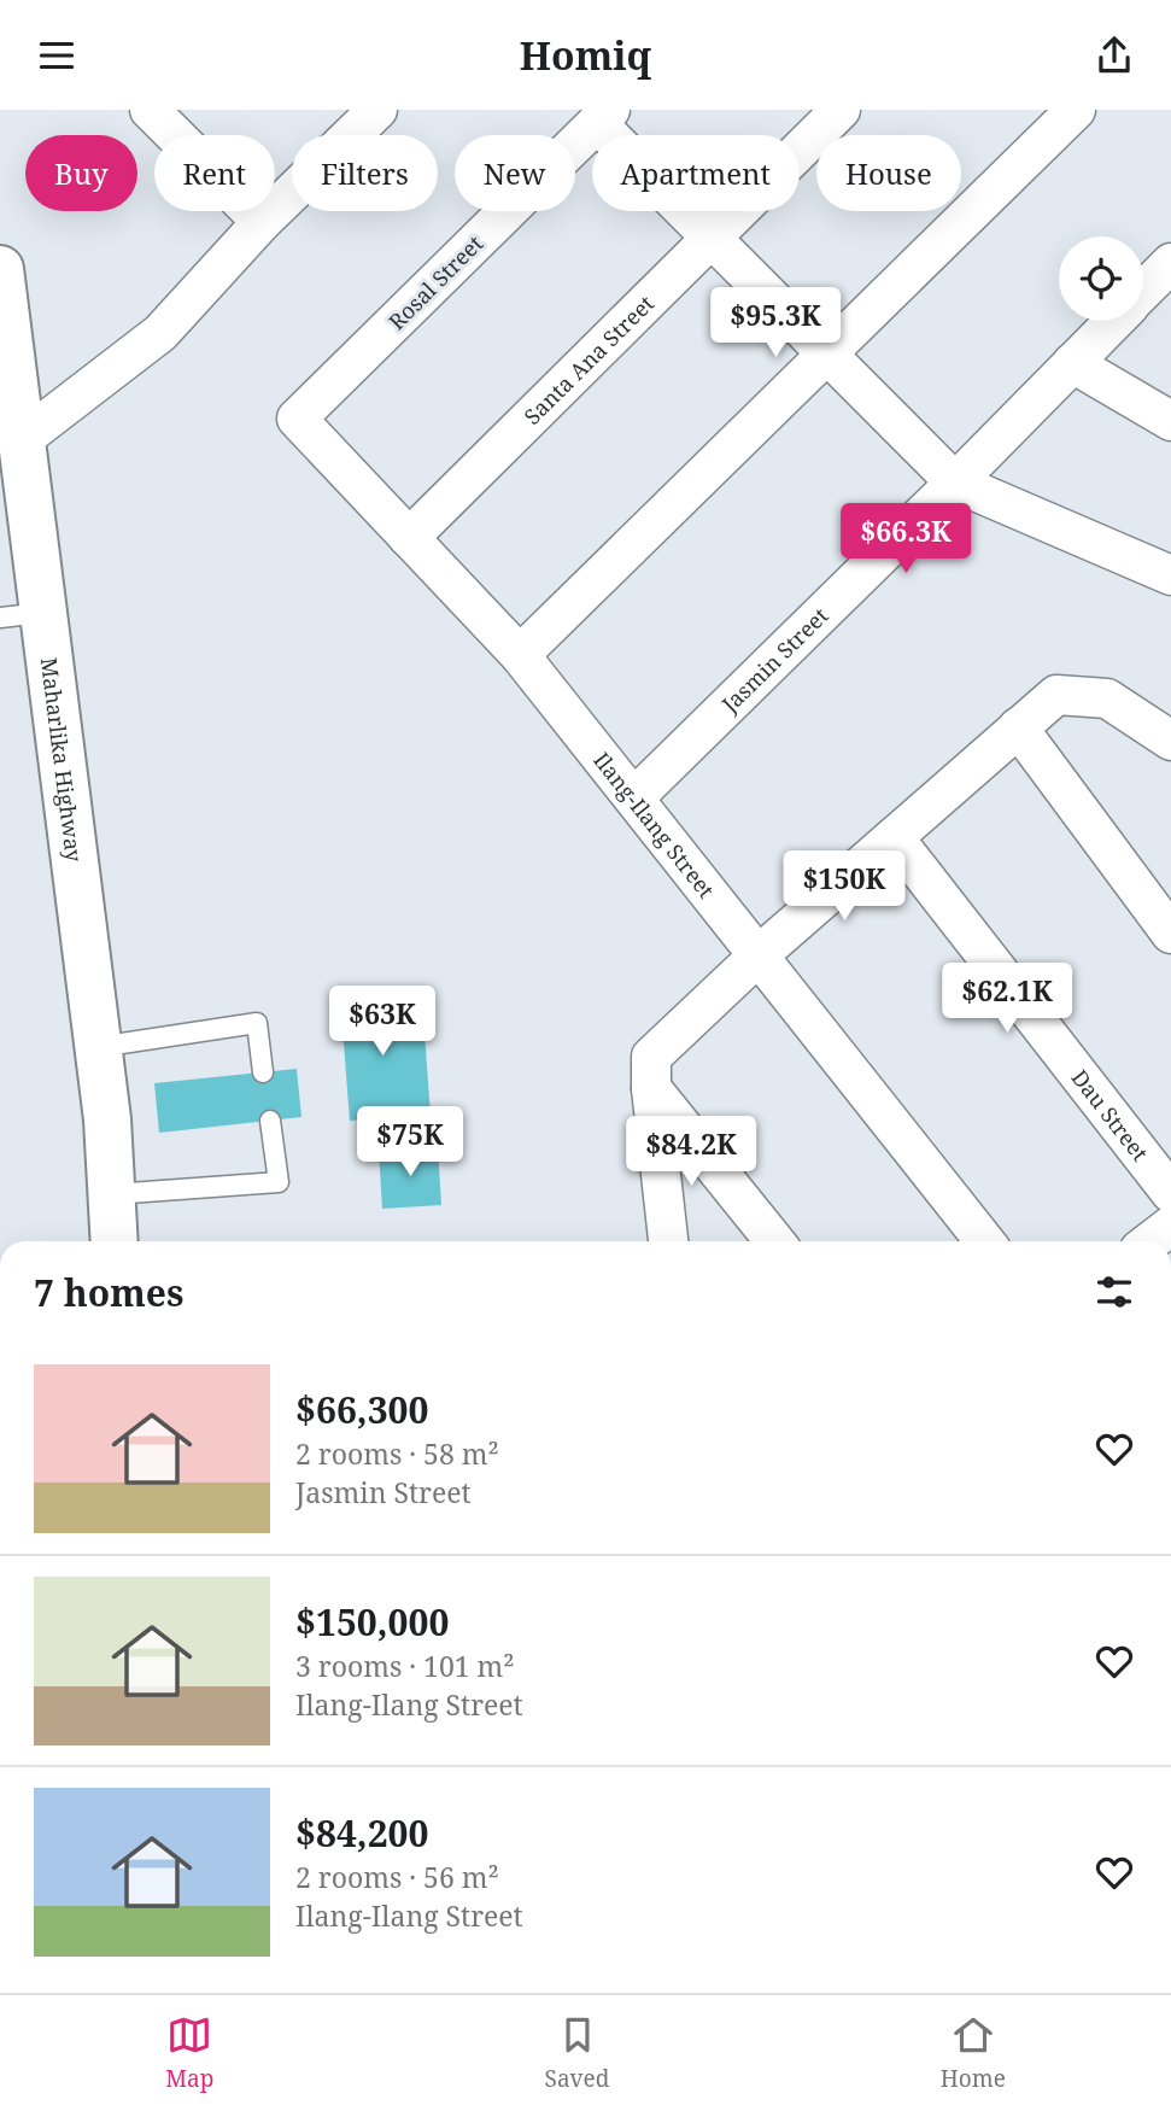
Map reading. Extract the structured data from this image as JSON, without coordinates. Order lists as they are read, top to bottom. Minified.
{"streets":{"main road":["Maharlika Highway"],"street":["Rosal Street","Santa Ana Street","Jasmin Street","Ilang-Ilang Street","Dau Street"]},"crossings":[["Rosal Street","Ilang-Ilang Street"],["Santa Ana Street","Ilang-Ilang Street"],["Jasmin Street","Ilang-Ilang Street"]],"page":{"header":"Homiq","chip":["Buy","Rent","Filters","New","Apartment","House"],"price":["$95.3K","$66.3K","$150K","$62.1K","$63K","$75K","$84.2K"],"heading":"7 homes","list":[{"name":"$66,300","note":"2 rooms · 58 m² · Jasmin Street"},{"name":"$150,000","note":"3 rooms · 101 m² · Ilang-Ilang Street"},{"name":"$84,200","note":"2 rooms · 56 m² · Ilang-Ilang Street"}],"tabs":["Map","Saved","Home"]}}
